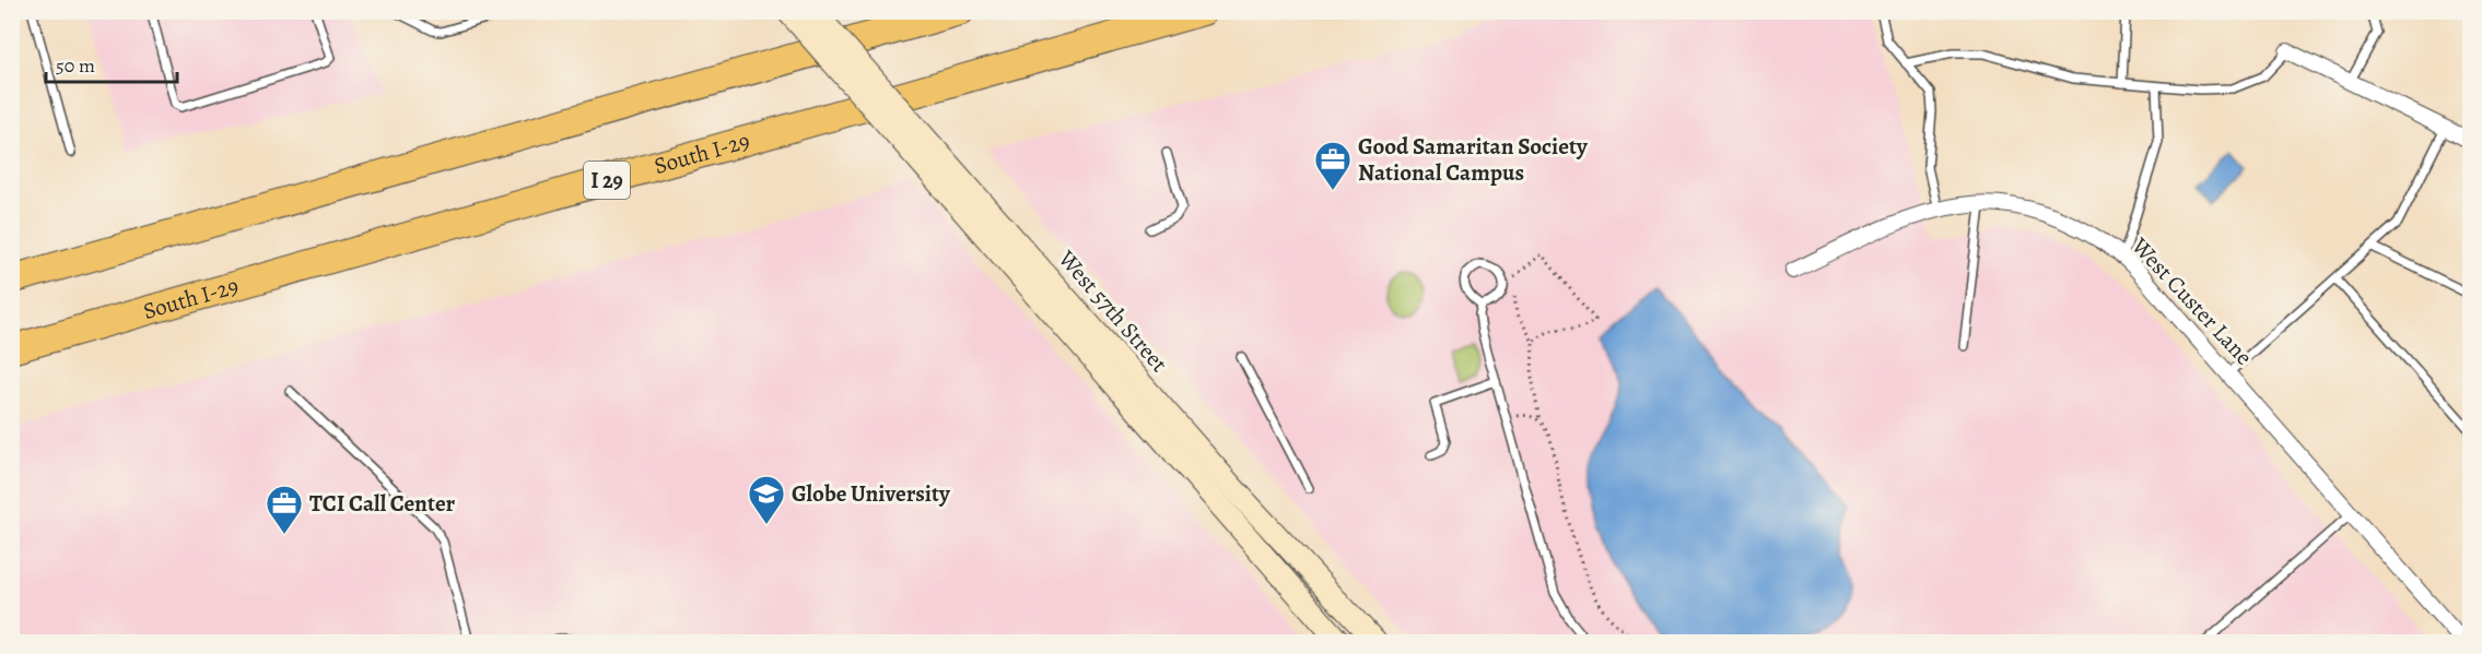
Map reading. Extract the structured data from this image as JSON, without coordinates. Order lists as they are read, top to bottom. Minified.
{"streets":{"highway":["South I-29","I 29"],"main road":["West 57th Street"],"street":["West Custer Lane"]},"places":{"office":["Good Samaritan Society National Campus","TCI Call Center"],"school or university":["Globe University"]},"scale_bar":"50 m"}
